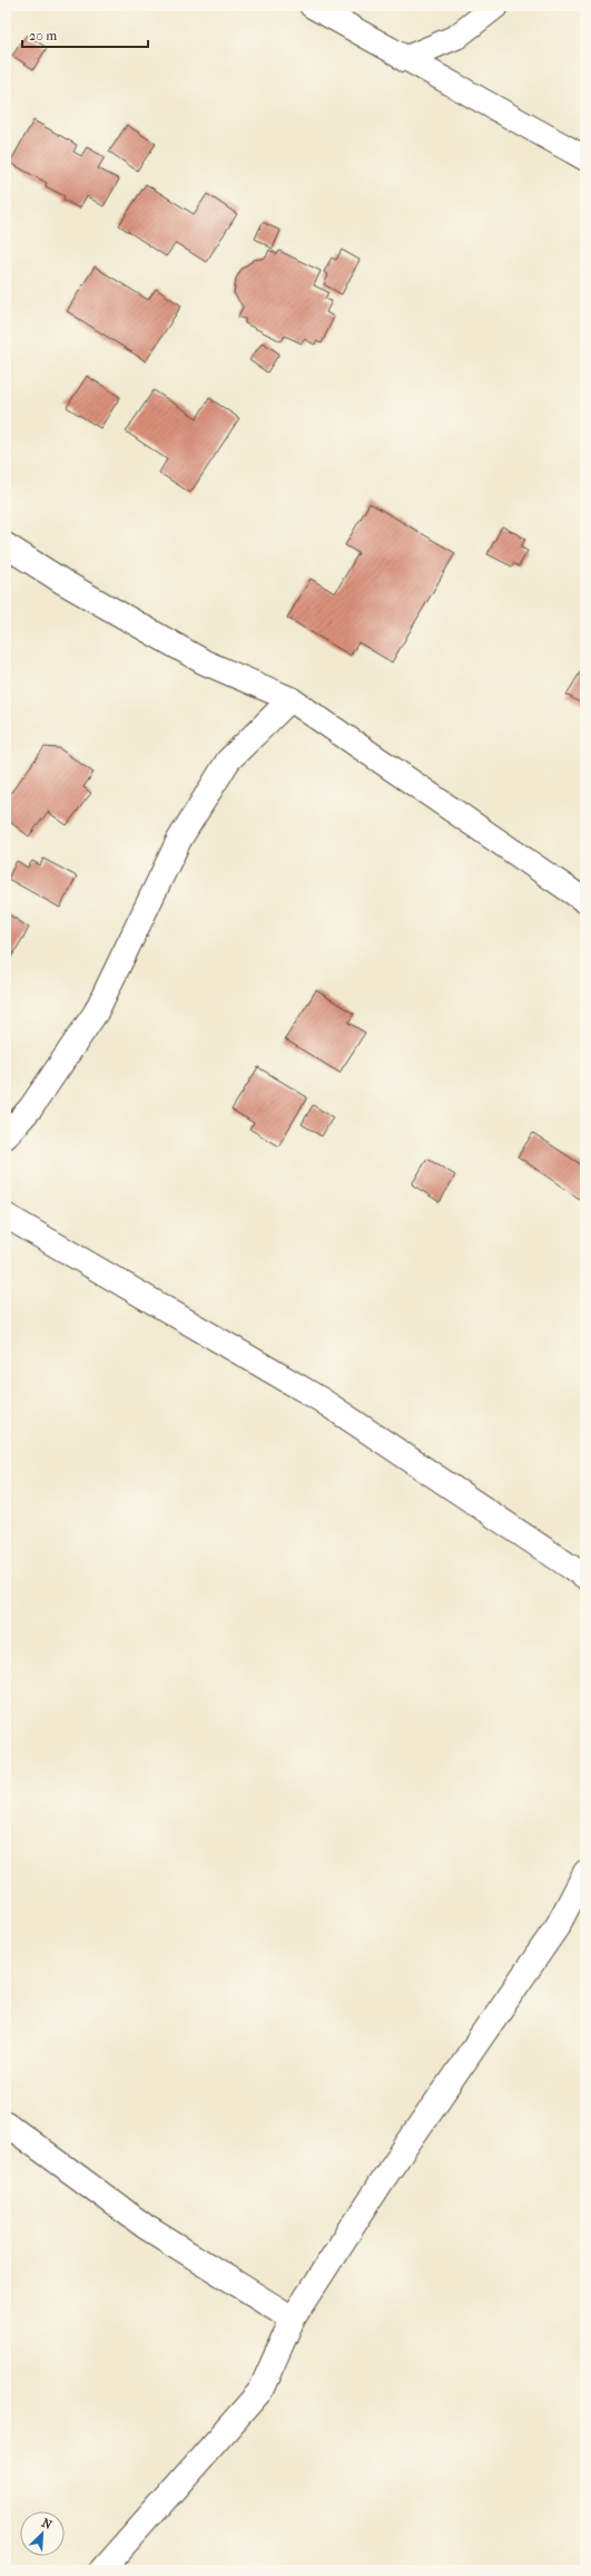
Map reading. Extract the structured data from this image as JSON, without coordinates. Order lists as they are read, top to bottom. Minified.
{"scale_bar":"20 m","north":"top right"}
